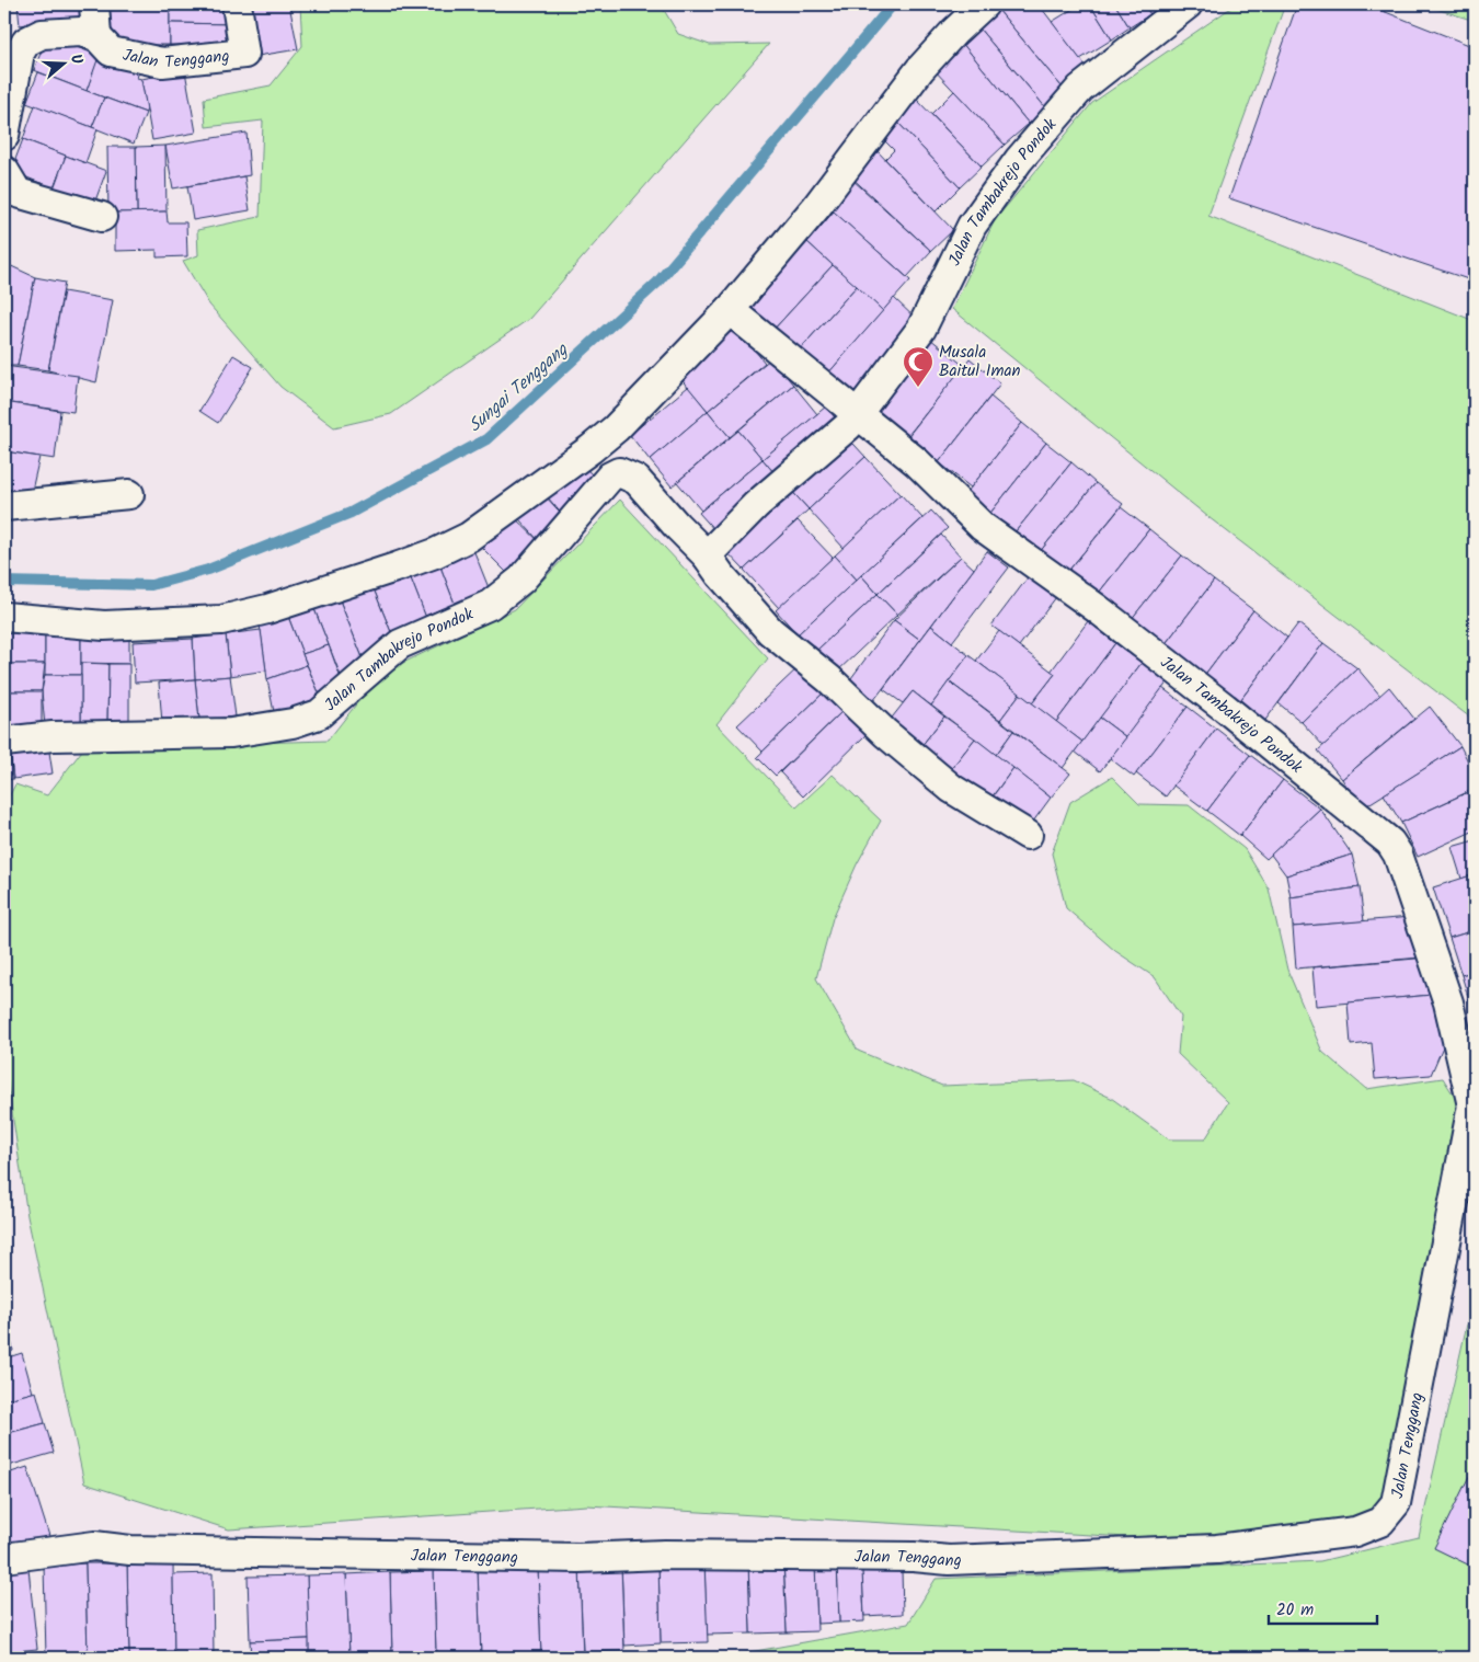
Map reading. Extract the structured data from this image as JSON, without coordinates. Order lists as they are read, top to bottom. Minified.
{"streets":{"street":["Jalan Tenggang","Jalan Tambakrejo Pondok"]},"crossings":[["Jalan Tenggang","Jalan Tambakrejo Pondok"]],"water":["Sungai Tenggang"],"places":{"mosque":["Musala Baitul Iman"]},"scale_bar":"20 m","north":"right"}
